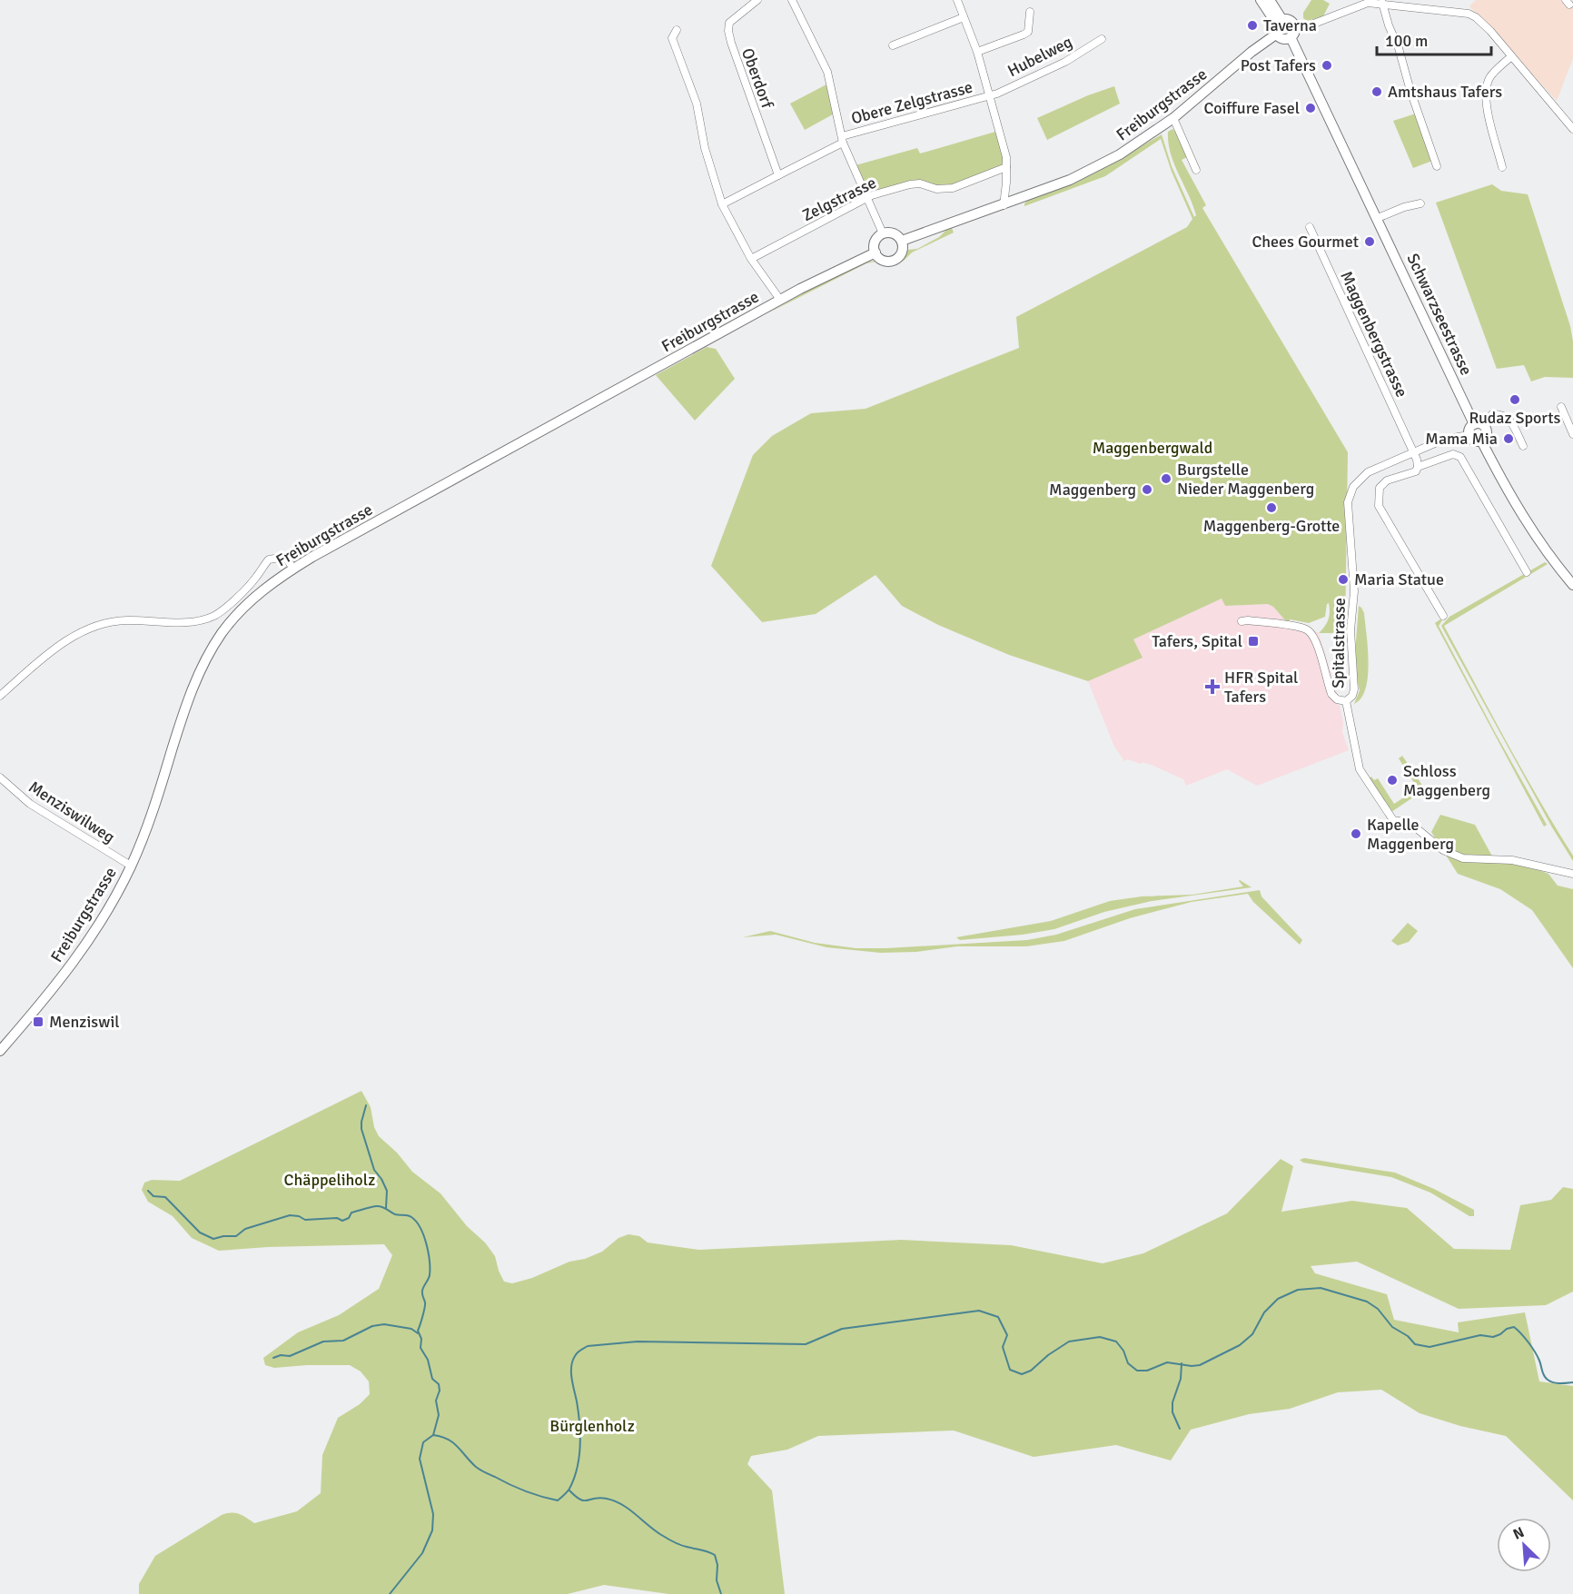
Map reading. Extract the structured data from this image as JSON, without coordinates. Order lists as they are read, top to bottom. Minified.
{"streets":{"main road":["Freiburgstrasse","Schwarzseestrasse"],"street":["Hubelweg","Oberdorf","Obere Zelgstrasse","Zelgstrasse","Maggenbergstrasse","Spitalstrasse","Menziswilweg"]},"crossings":[["Hubelweg","Obere Zelgstrasse"],["Hubelweg","Freiburgstrasse"],["Hubelweg","Zelgstrasse"],["Freiburgstrasse","Schwarzseestrasse"],["Freiburgstrasse","Menziswilweg"],["Schwarzseestrasse","Spitalstrasse"],["Maggenbergstrasse","Spitalstrasse"]],"parks":["Maggenbergwald","Chäppeliholz","Bürglenholz"],"places":{"other":["Taverna","Post Tafers","Amtshaus Tafers","Coiffure Fasel","Chees Gourmet","Rudaz Sports","Mama Mia","Burgstelle Nieder Maggenberg","Maggenberg","Maggenberg-Grotte","Maria Statue","Schloss Maggenberg","Kapelle Maggenberg"],"transit":["Tafers, Spital","Menziswil"],"health":["HFR Spital Tafers"]},"scale_bar":"100 m","north":"top left"}
